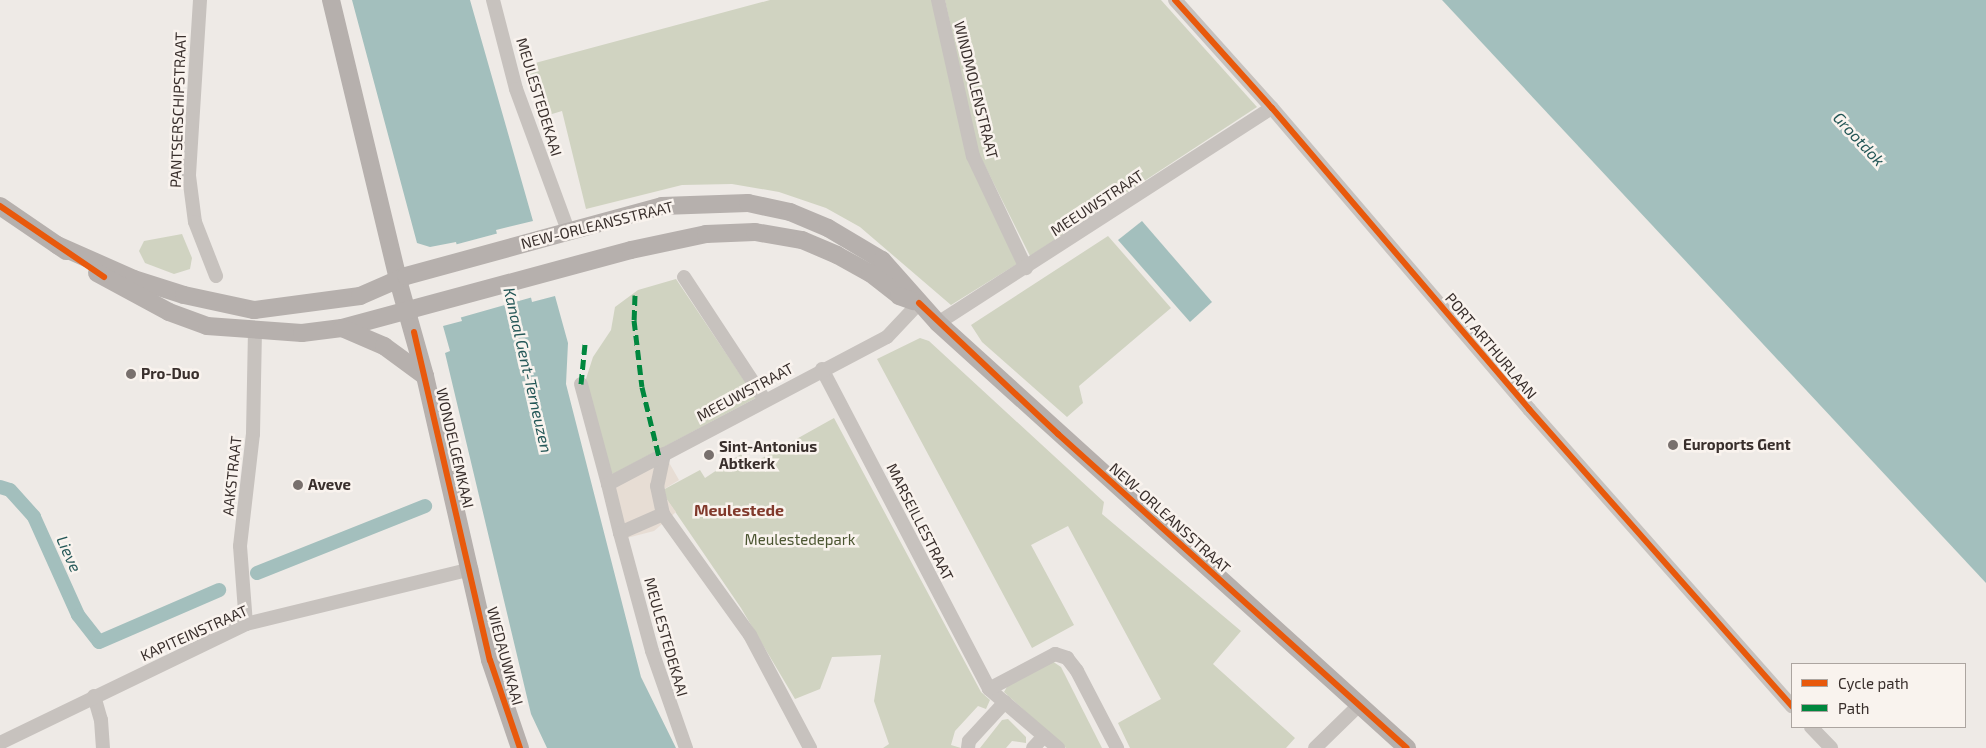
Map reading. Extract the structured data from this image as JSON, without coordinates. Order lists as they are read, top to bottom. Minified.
{"streets":{"main road":["NEW-ORLEANSSTRAAT","WONDELGEMKAAI","WIEDAUWKAAI"],"street":["WINDMOLENSTRAAT","MEULESTEDEKAAI","PANTSERSCHIPSTRAAT","MEEUWSTRAAT","PORT ARTHURLAAN","AAKSTRAAT","MARSEILLESTRAAT","KAPITEINSTRAAT"]},"crossings":[["WINDMOLENSTRAAT","MEEUWSTRAAT"],["MEULESTEDEKAAI","MEEUWSTRAAT"],["MEULESTEDEKAAI","NEW-ORLEANSSTRAAT"],["MEEUWSTRAAT","NEW-ORLEANSSTRAAT"],["MEEUWSTRAAT","PORT ARTHURLAAN"],["MEEUWSTRAAT","MARSEILLESTRAAT"],["NEW-ORLEANSSTRAAT","WONDELGEMKAAI"],["NEW-ORLEANSSTRAAT","AAKSTRAAT"],["WONDELGEMKAAI","KAPITEINSTRAAT"],["WONDELGEMKAAI","WIEDAUWKAAI"],["AAKSTRAAT","KAPITEINSTRAAT"],["KAPITEINSTRAAT","WIEDAUWKAAI"]],"districts":["Meulestede"],"water":["Grootdok","Kanaal Gent-Terneuzen","Lieve"],"parks":["Meulestedepark"],"places":["Pro-Duo","Euroports Gent","Sint-Antonius Abtkerk","Aveve"],"legend":["Cycle path","Path"]}
